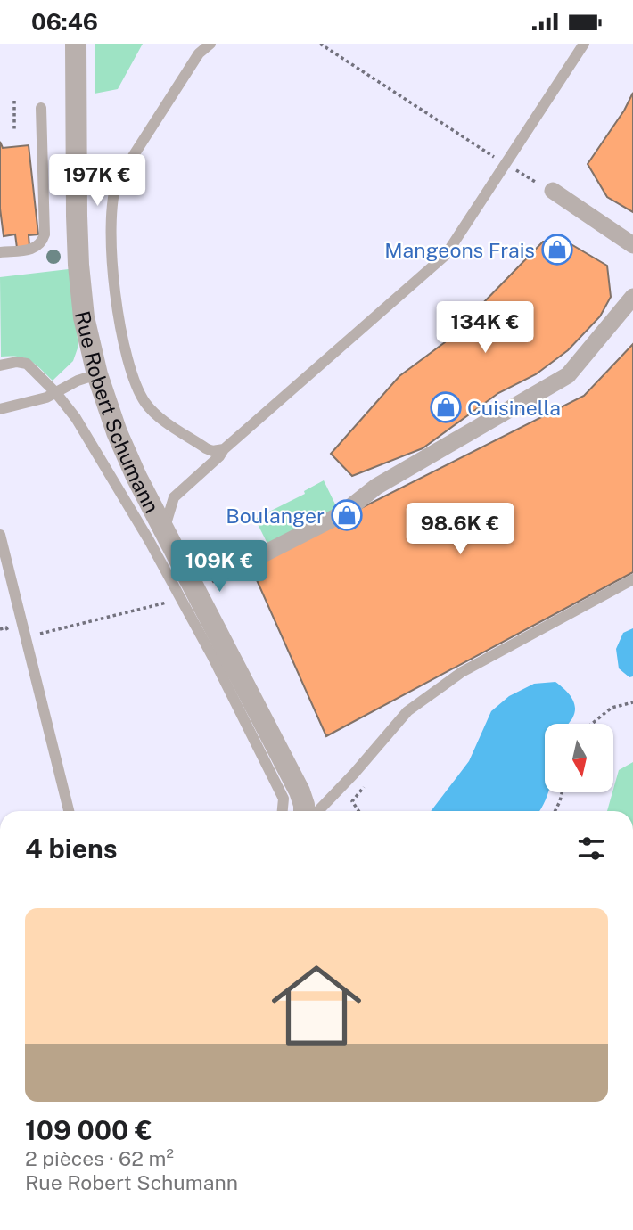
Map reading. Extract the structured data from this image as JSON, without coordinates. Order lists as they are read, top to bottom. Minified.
{"streets":{"street":["Rue Robert Schumann"]},"places":{"shop":["Mangeons Frais","Cuisinella","Boulanger"]},"north":"bottom","page":{"status":"06:46","price":["197K €","134K €","98.6K €","109K €"],"heading":"4 biens","list":[{"name":"109 000 €","note":"2 pièces · 62 m² · Rue Robert Schumann"}]}}
